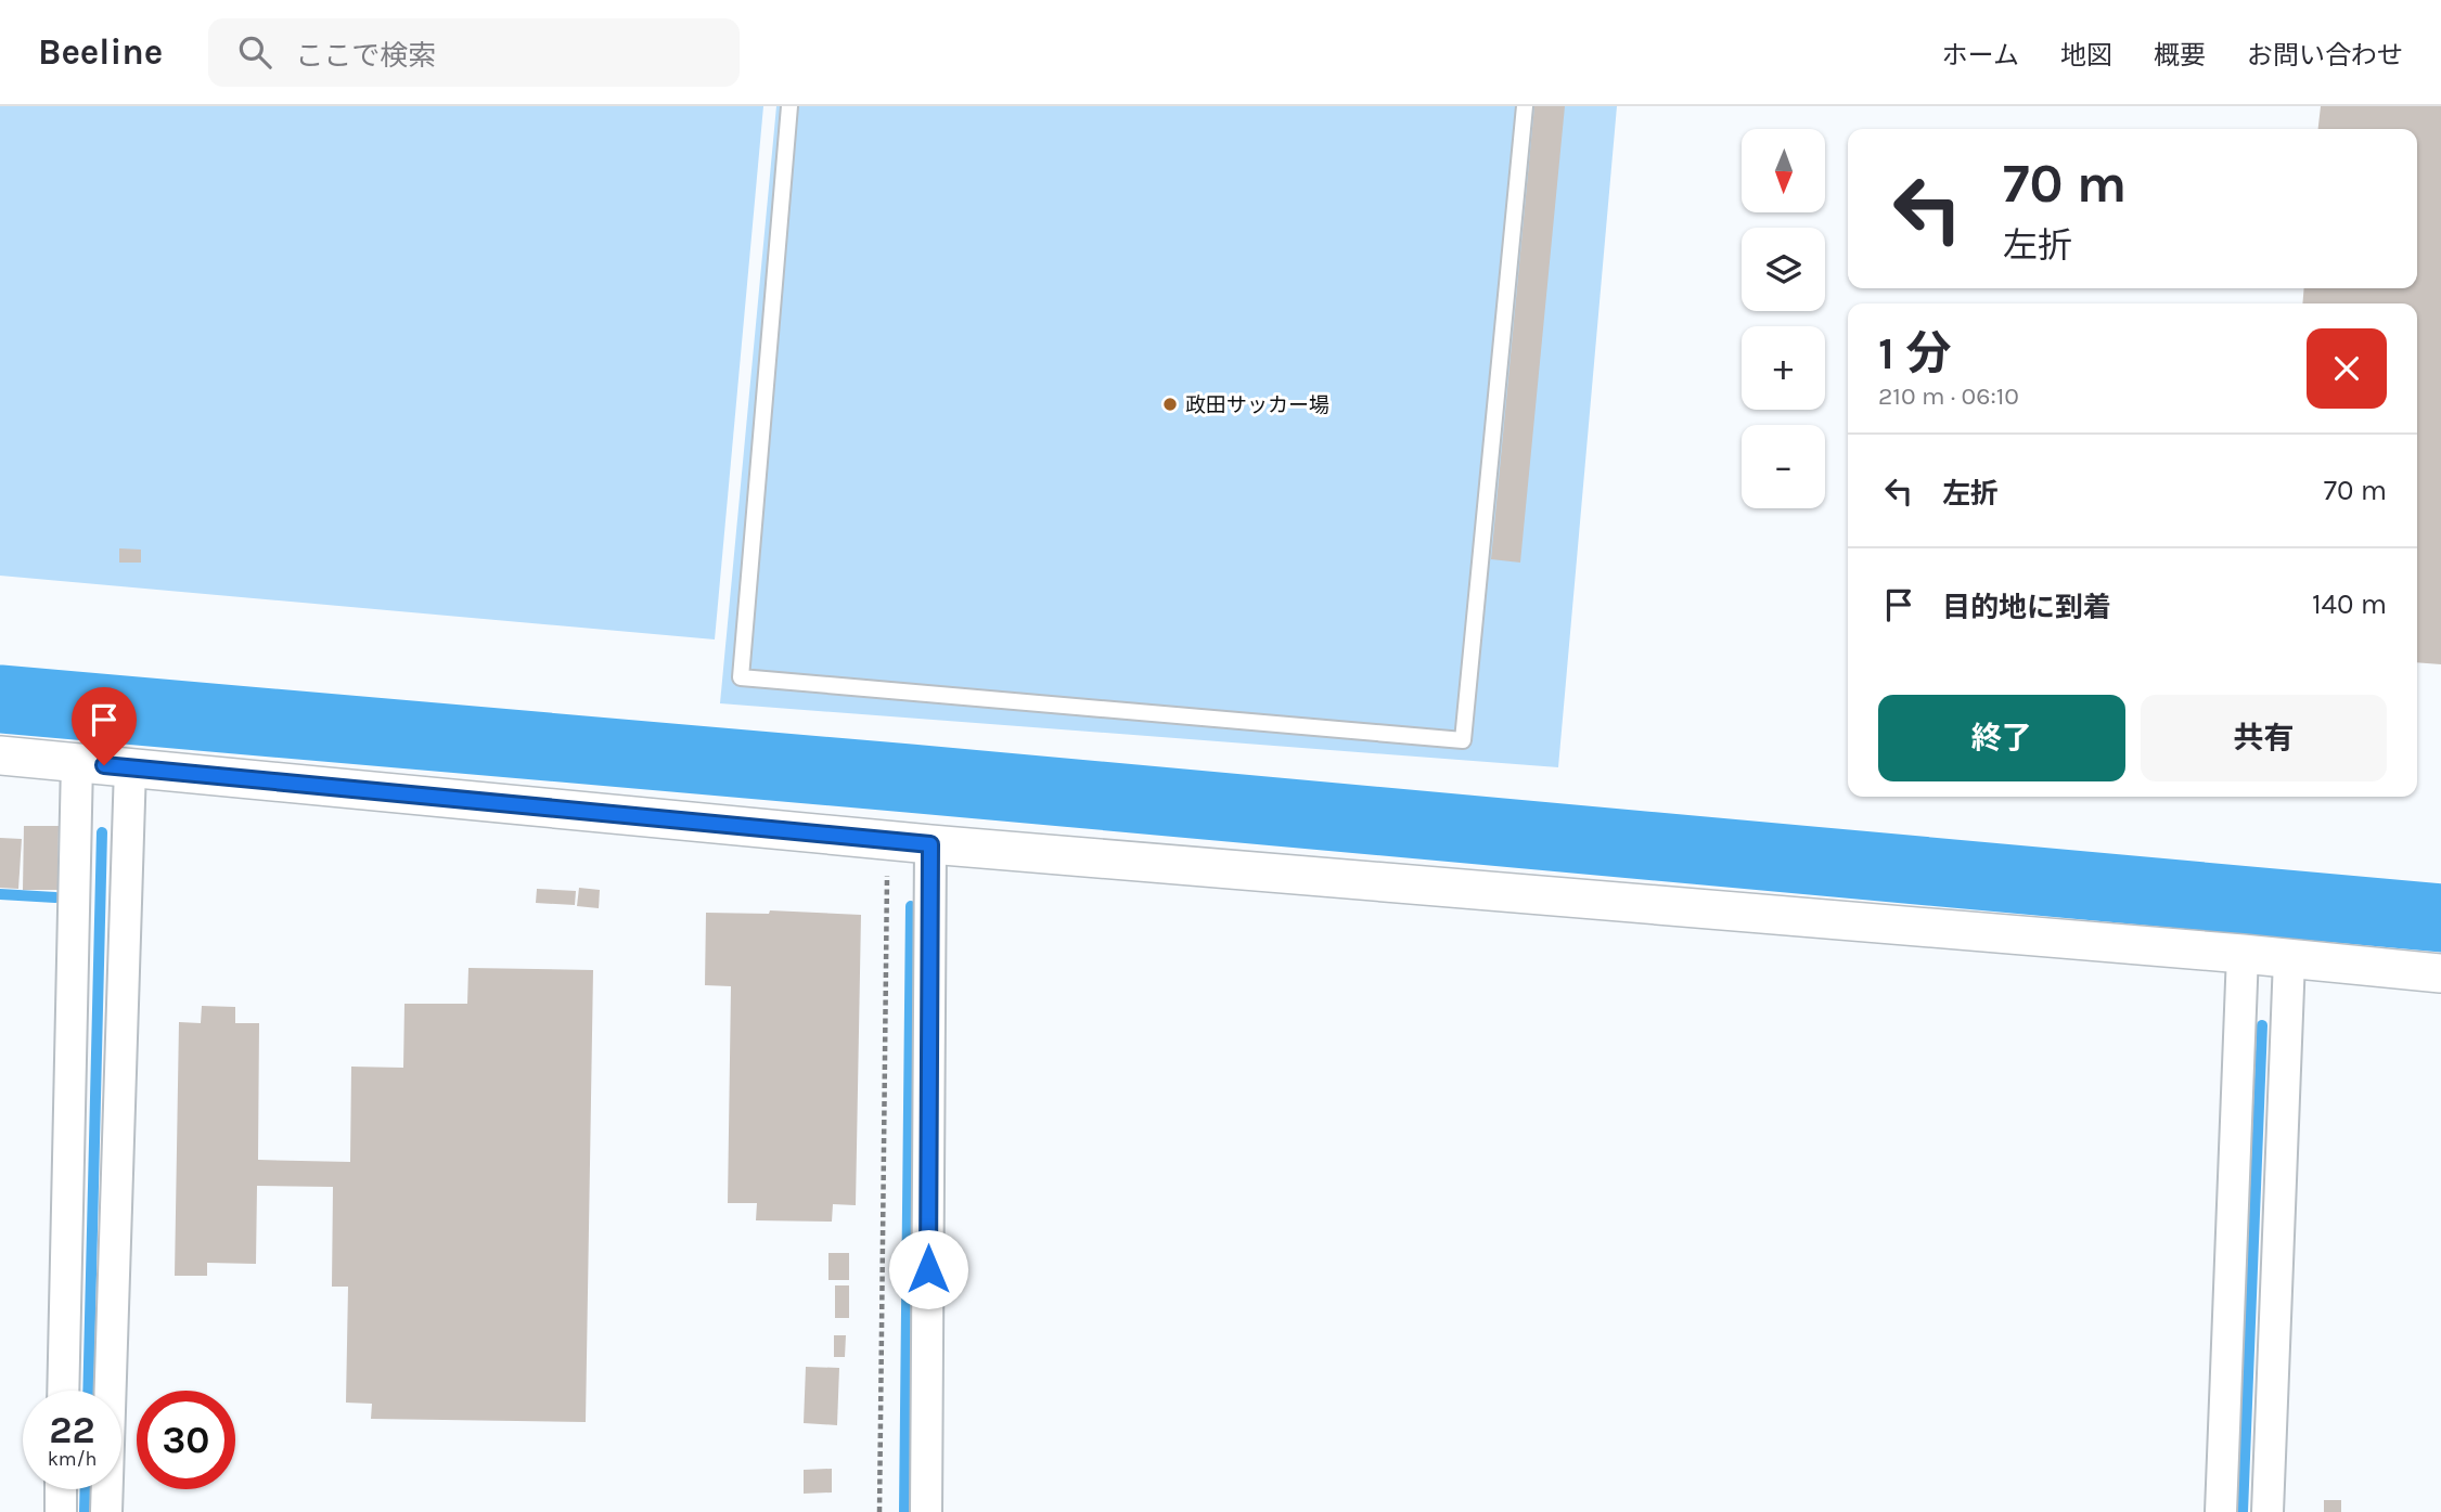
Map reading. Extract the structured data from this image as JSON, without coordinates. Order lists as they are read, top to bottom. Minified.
{"places":["政田サッカー場"],"north":"bottom","page":{"header":"Beeline","search":"ここで検索","nav":["ホーム","地図","概要","お問い合わせ"],"map_buttons":["+","−"],"turn":["70 m","左折"],"heading":["1 分","210 m · 06:10"],"list":[{"name":"左折","value":"70 m"},{"name":"目的地に到着","value":"140 m"}],"buttons":["終了","共有"],"speed":"22 km/h","limit":"30"}}
